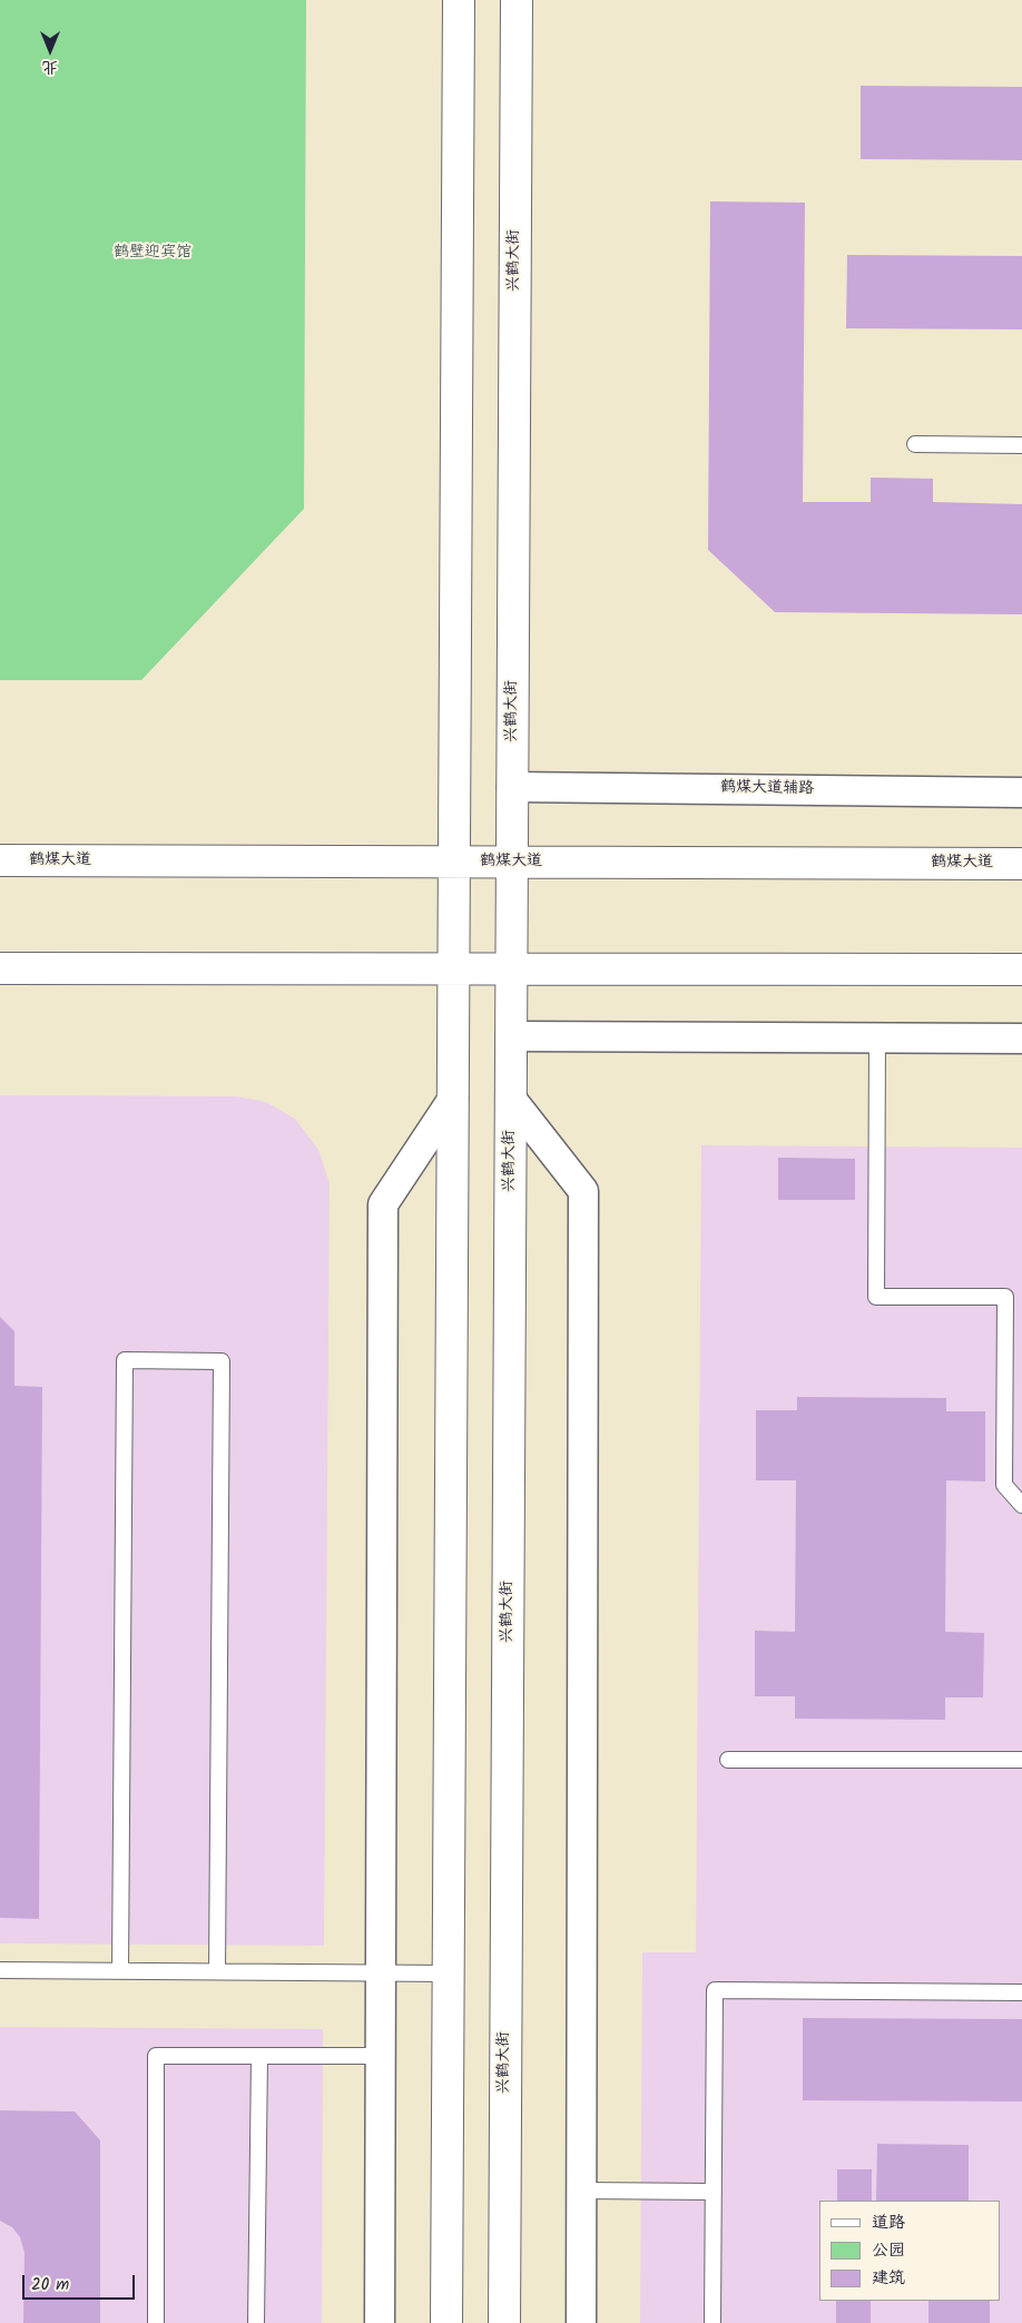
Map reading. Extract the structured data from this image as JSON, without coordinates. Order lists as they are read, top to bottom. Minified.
{"streets":{"main road":["兴鹤大街","鹤煤大道"],"street":["鹤煤大道辅路"]},"crossings":[["兴鹤大街","鹤煤大道辅路"],["兴鹤大街","鹤煤大道"]],"parks":["鹤壁迎宾馆"],"legend":["道路","公园","建筑"],"scale_bar":"20 m","north":"bottom"}
